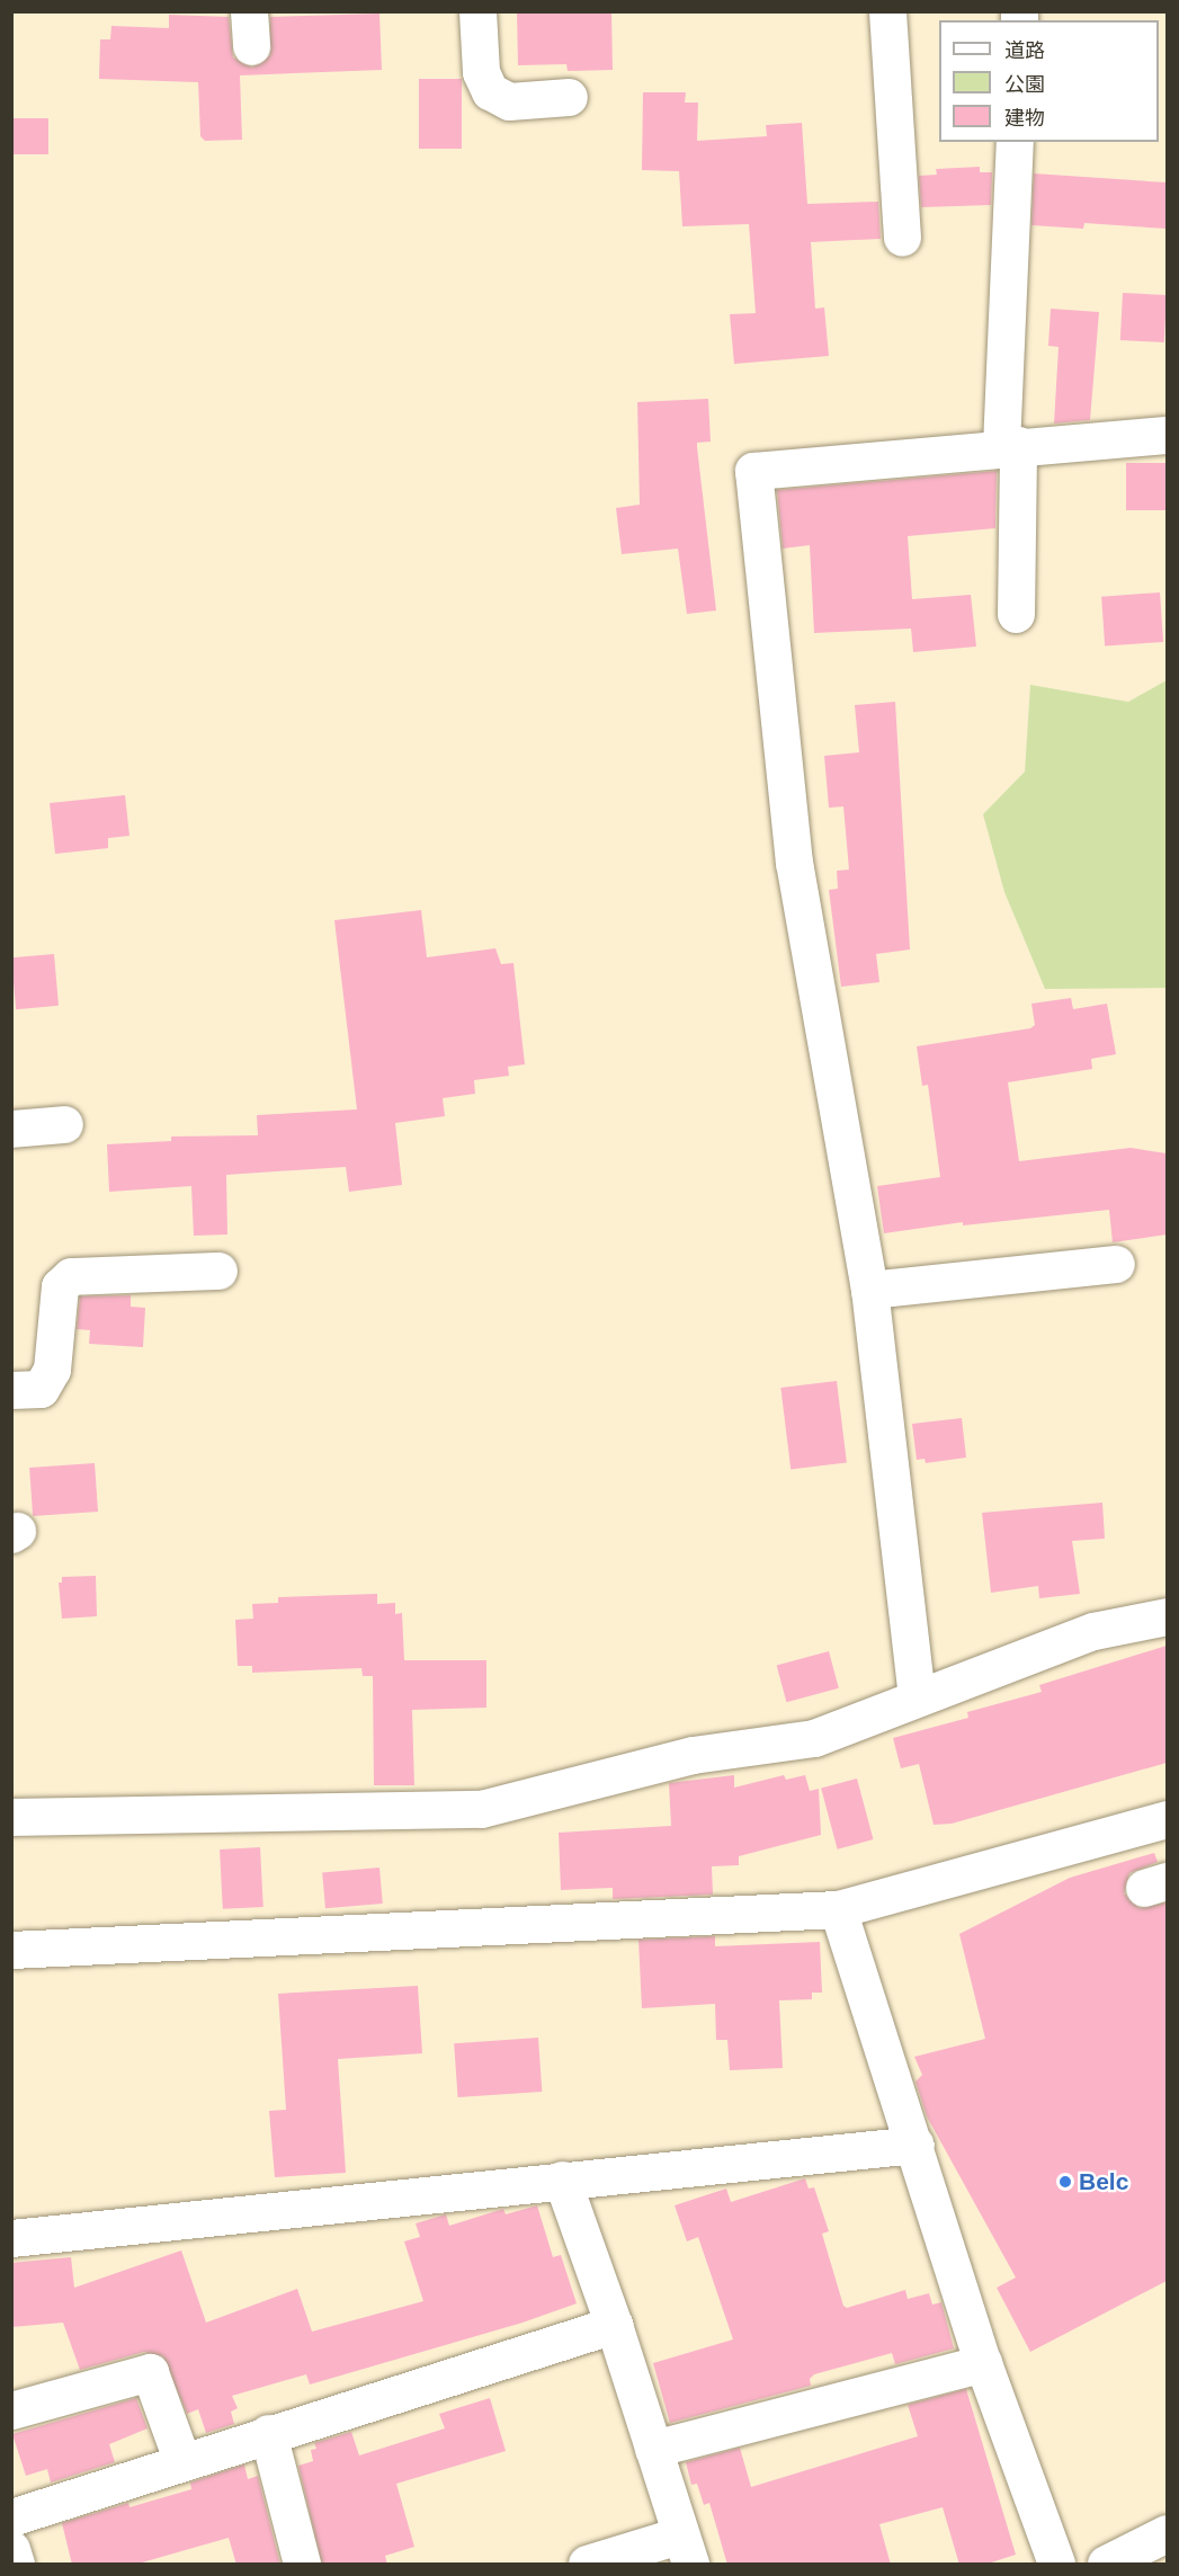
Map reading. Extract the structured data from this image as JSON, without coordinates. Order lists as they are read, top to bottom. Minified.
{"places":["Belc"],"legend":["道路","公園","建物"]}
